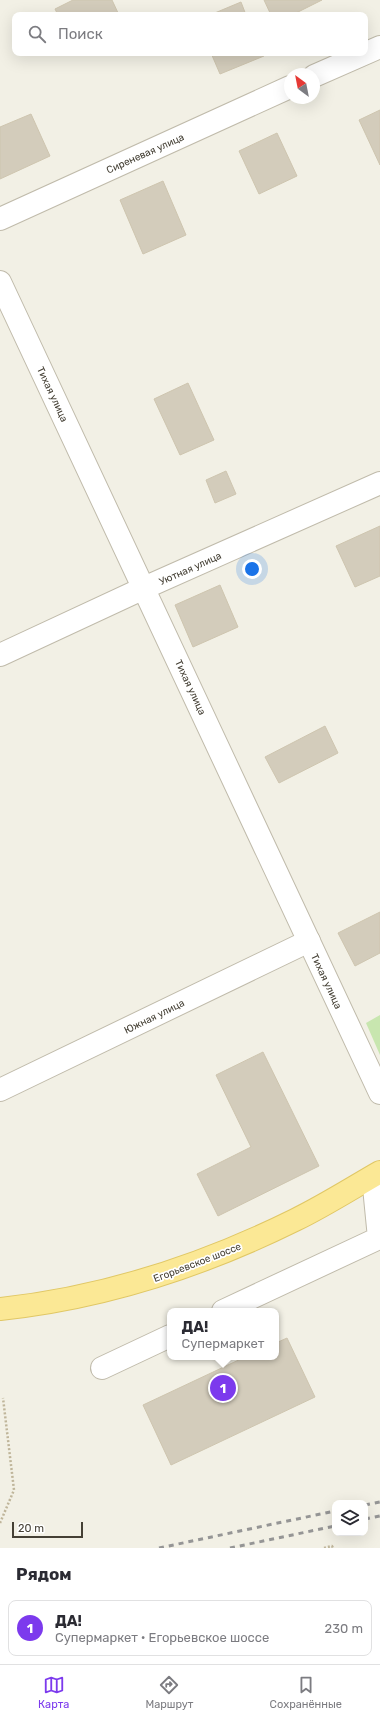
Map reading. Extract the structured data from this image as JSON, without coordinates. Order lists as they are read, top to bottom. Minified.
{"streets":{"main road":["Егорьевское шоссе"],"street":["Сиреневая улица","Тихая улица","Уютная улица","Южная улица"]},"crossings":[["Тихая улица","Уютная улица"],["Тихая улица","Южная улица"]],"scale_bar":"20 m","north":"top left","page":{"search":"Поиск","popup":["ДА!","Супермаркет"],"pins":"1","scale":"20 m","heading":"Рядом","list":[{"mark":"1","name":"ДА!","note":"Супермаркет · Егорьевское шоссе","value":"230 m"}],"nav":["Карта","Маршрут","Сохранённые"]}}
